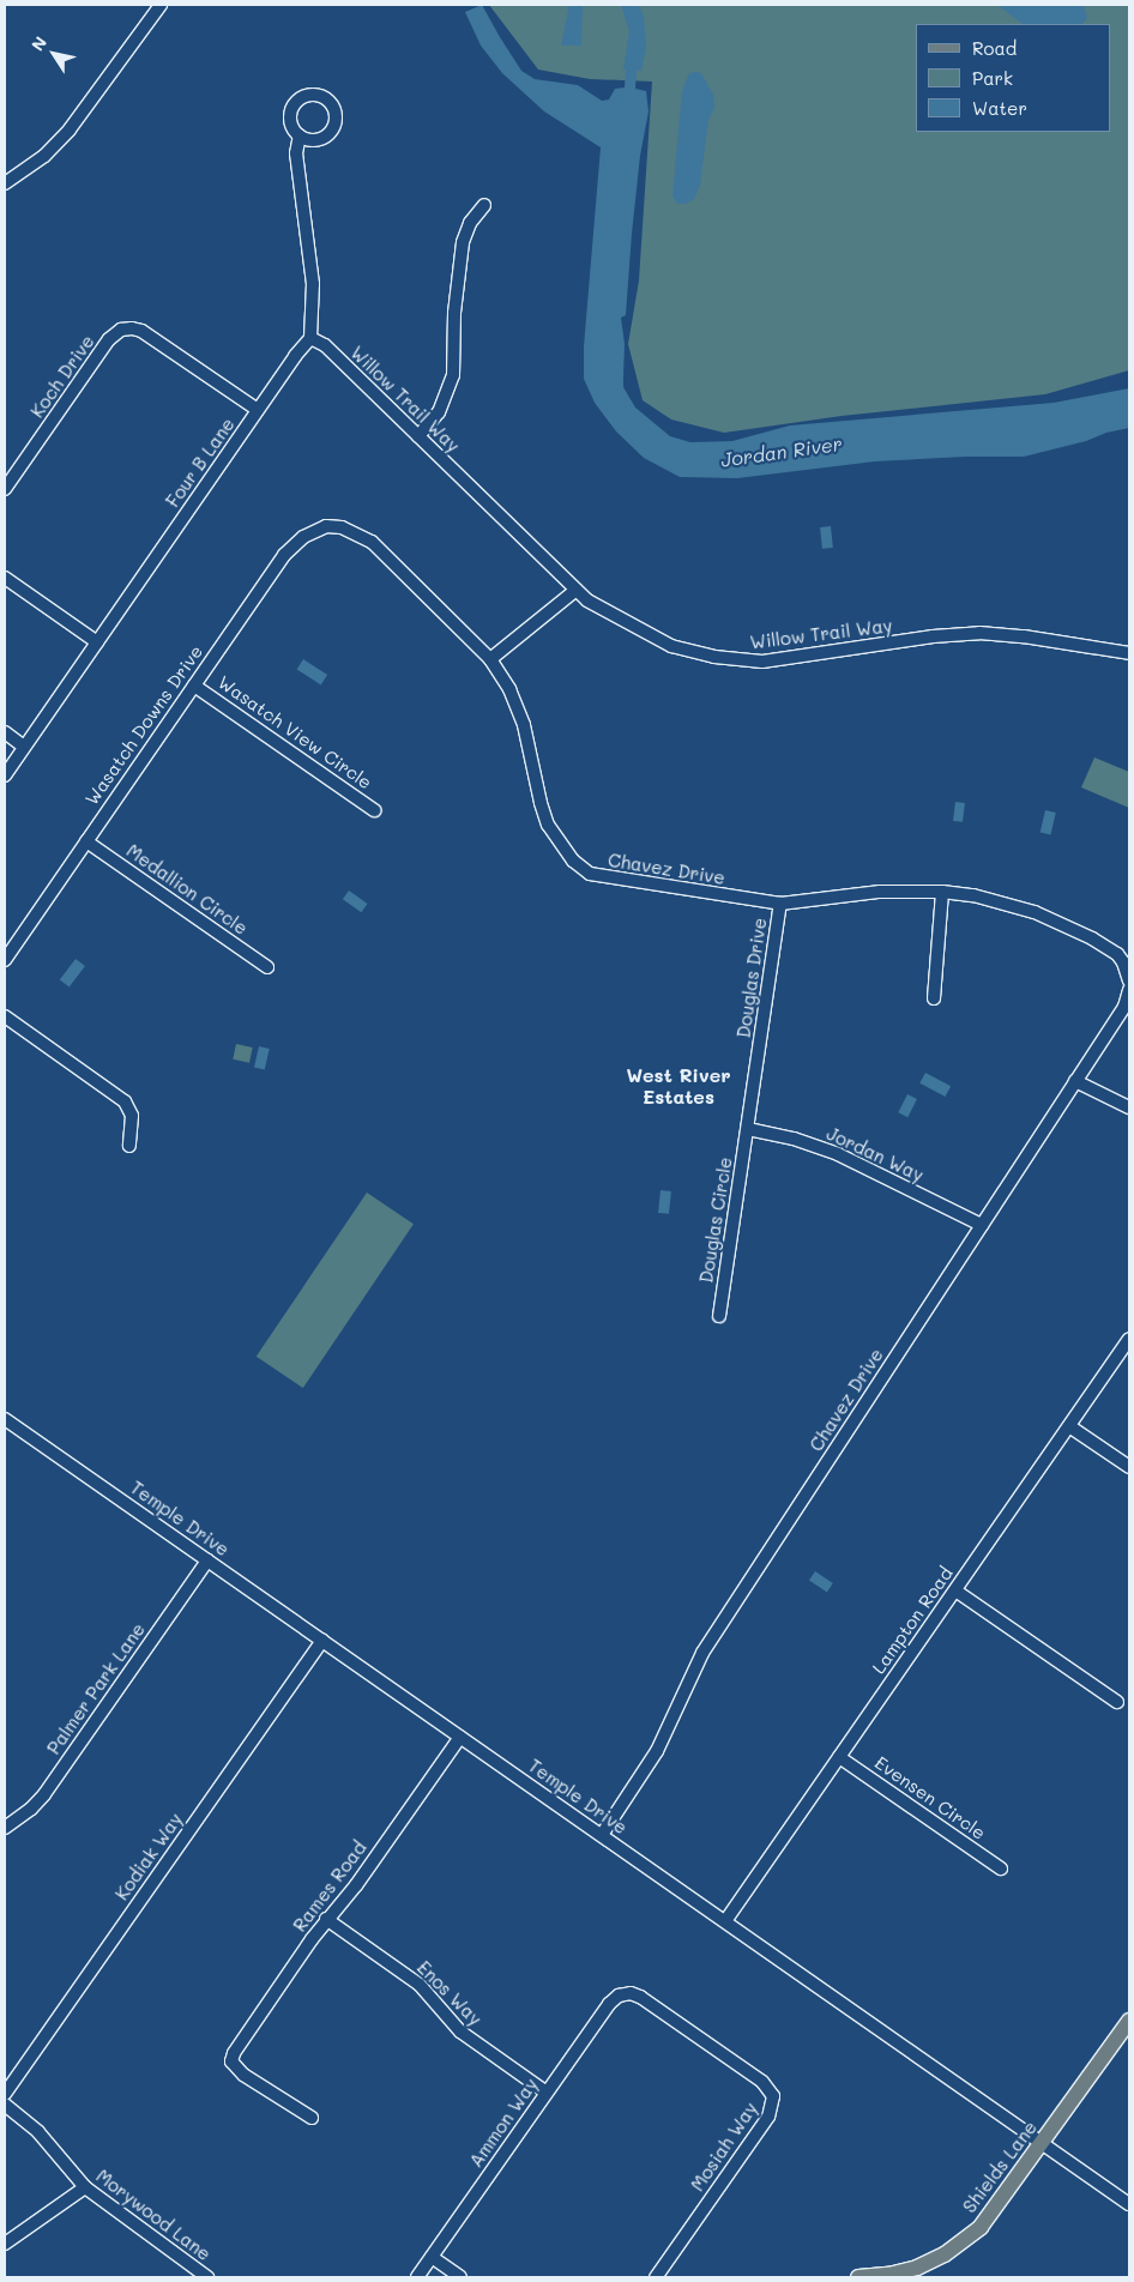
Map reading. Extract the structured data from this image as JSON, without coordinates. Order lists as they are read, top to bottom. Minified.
{"streets":{"main road":["Shields Lane"],"street":["Koch Drive","Willow Trail Way","Four B Lane","Wasatch Downs Drive","Wasatch View Circle","Chavez Drive","Medallion Circle","Douglas Drive","Jordan Way","Douglas Circle","Temple Drive","Lampton Road","Palmer Park Lane","Evensen Circle","Kodiak Way","Rames Road","Enos Way","Ammon Way","Mosiah Way","Morywood Lane"]},"crossings":[["Koch Drive","Four B Lane"],["Willow Trail Way","Four B Lane"],["Wasatch Downs Drive","Wasatch View Circle"],["Wasatch Downs Drive","Chavez Drive"],["Wasatch Downs Drive","Medallion Circle"],["Chavez Drive","Douglas Drive"],["Chavez Drive","Jordan Way"],["Chavez Drive","Temple Drive"],["Douglas Drive","Jordan Way"],["Douglas Drive","Douglas Circle"],["Jordan Way","Douglas Circle"],["Temple Drive","Lampton Road"],["Temple Drive","Palmer Park Lane"],["Temple Drive","Kodiak Way"],["Temple Drive","Rames Road"],["Temple Drive","Shields Lane"],["Lampton Road","Evensen Circle"],["Rames Road","Enos Way"],["Enos Way","Ammon Way"],["Ammon Way","Mosiah Way"]],"districts":["West River Estates"],"water":["Jordan River"],"legend":["Road","Park","Water"],"north":"top left"}
